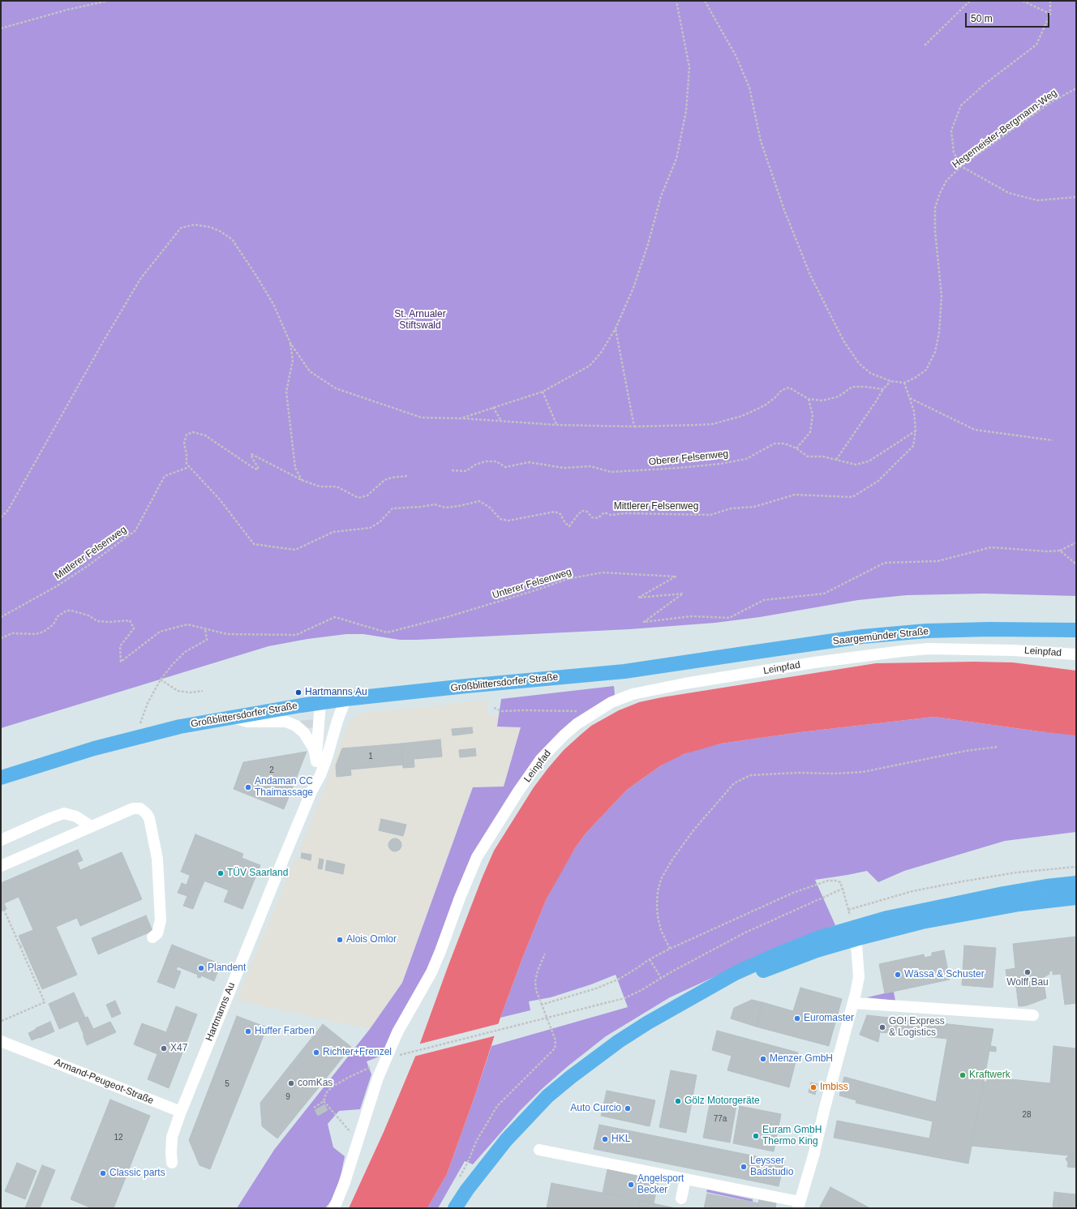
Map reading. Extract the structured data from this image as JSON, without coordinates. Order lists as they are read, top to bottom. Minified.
{"streets":{"main road":["Saargemünder Straße","Großblittersdorfer Straße"],"street":["Leinpfad","Hartmanns Au","Armand-Peugeot-Straße"],"path":["Hegemeister-Bergmann-Weg","Oberer Felsenweg","Mittlerer Felsenweg","Unterer Felsenweg"]},"crossings":[["Hegemeister-Bergmann-Weg","Mittlerer Felsenweg"],["Oberer Felsenweg","Mittlerer Felsenweg"],["Saargemünder Straße","Großblittersdorfer Straße"],["Großblittersdorfer Straße","Hartmanns Au"],["Hartmanns Au","Armand-Peugeot-Straße"]],"parks":["St. Arnualer Stiftswald"],"places":["Hartmanns Au","Andaman CC Thaimassage","TÜV Saarland","Alois Omlor","Plandent","Wolff Bau","Wässa & Schuster","Euromaster","GO! Express & Logistics","Huffer Farben","X47","Richter+Frenzel","Menzer GmbH","Kraftwerk","comKas","Imbiss","Gölz Motorgeräte","Auto Curcio","Euram GmbH Thermo King","HKL","Leysser Badstudio","Classic parts","Angelsport Becker"],"house_numbers":["1","2","5","9","28","77a","12"],"scale_bar":"50 m"}
